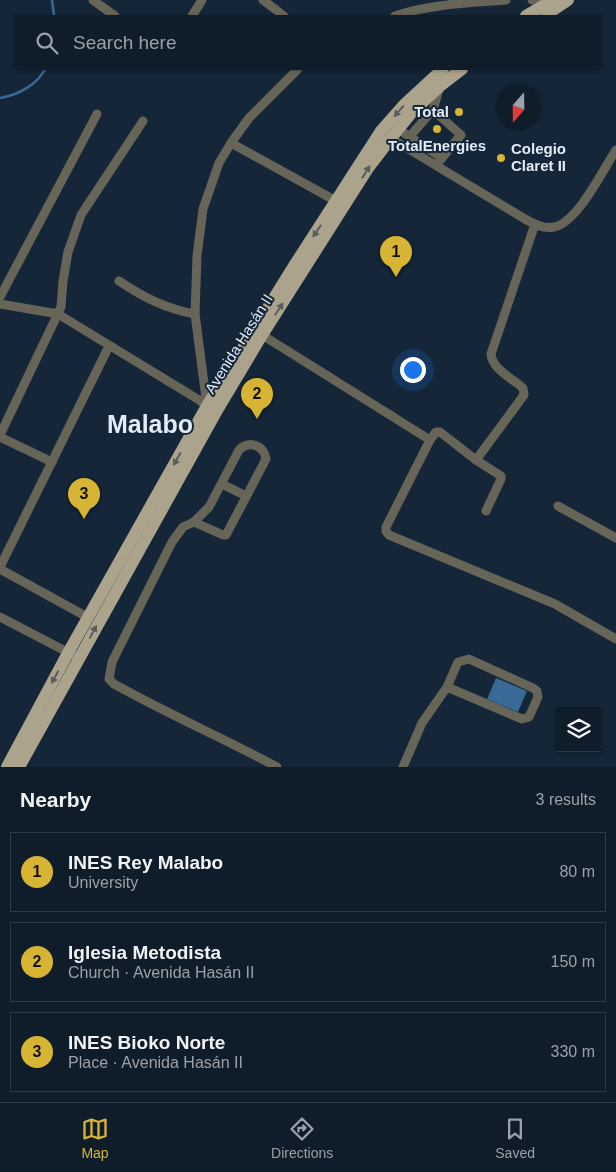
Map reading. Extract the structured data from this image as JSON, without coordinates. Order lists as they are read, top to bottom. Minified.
{"streets":{"main road":["Avenida Hasán II"]},"districts":["Malabo"],"places":["Total","TotalEnergies","Colegio Claret II"],"north":"bottom","page":{"search":"Search here","pins":["1","2","3"],"heading":["Nearby","3 results"],"list":[{"mark":"1","name":"INES Rey Malabo","note":"University","value":"80 m"},{"mark":"2","name":"Iglesia Metodista","note":"Church · Avenida Hasán II","value":"150 m"},{"mark":"3","name":"INES Bioko Norte","note":"Place · Avenida Hasán II","value":"330 m"}],"nav":["Map","Directions","Saved"]}}
